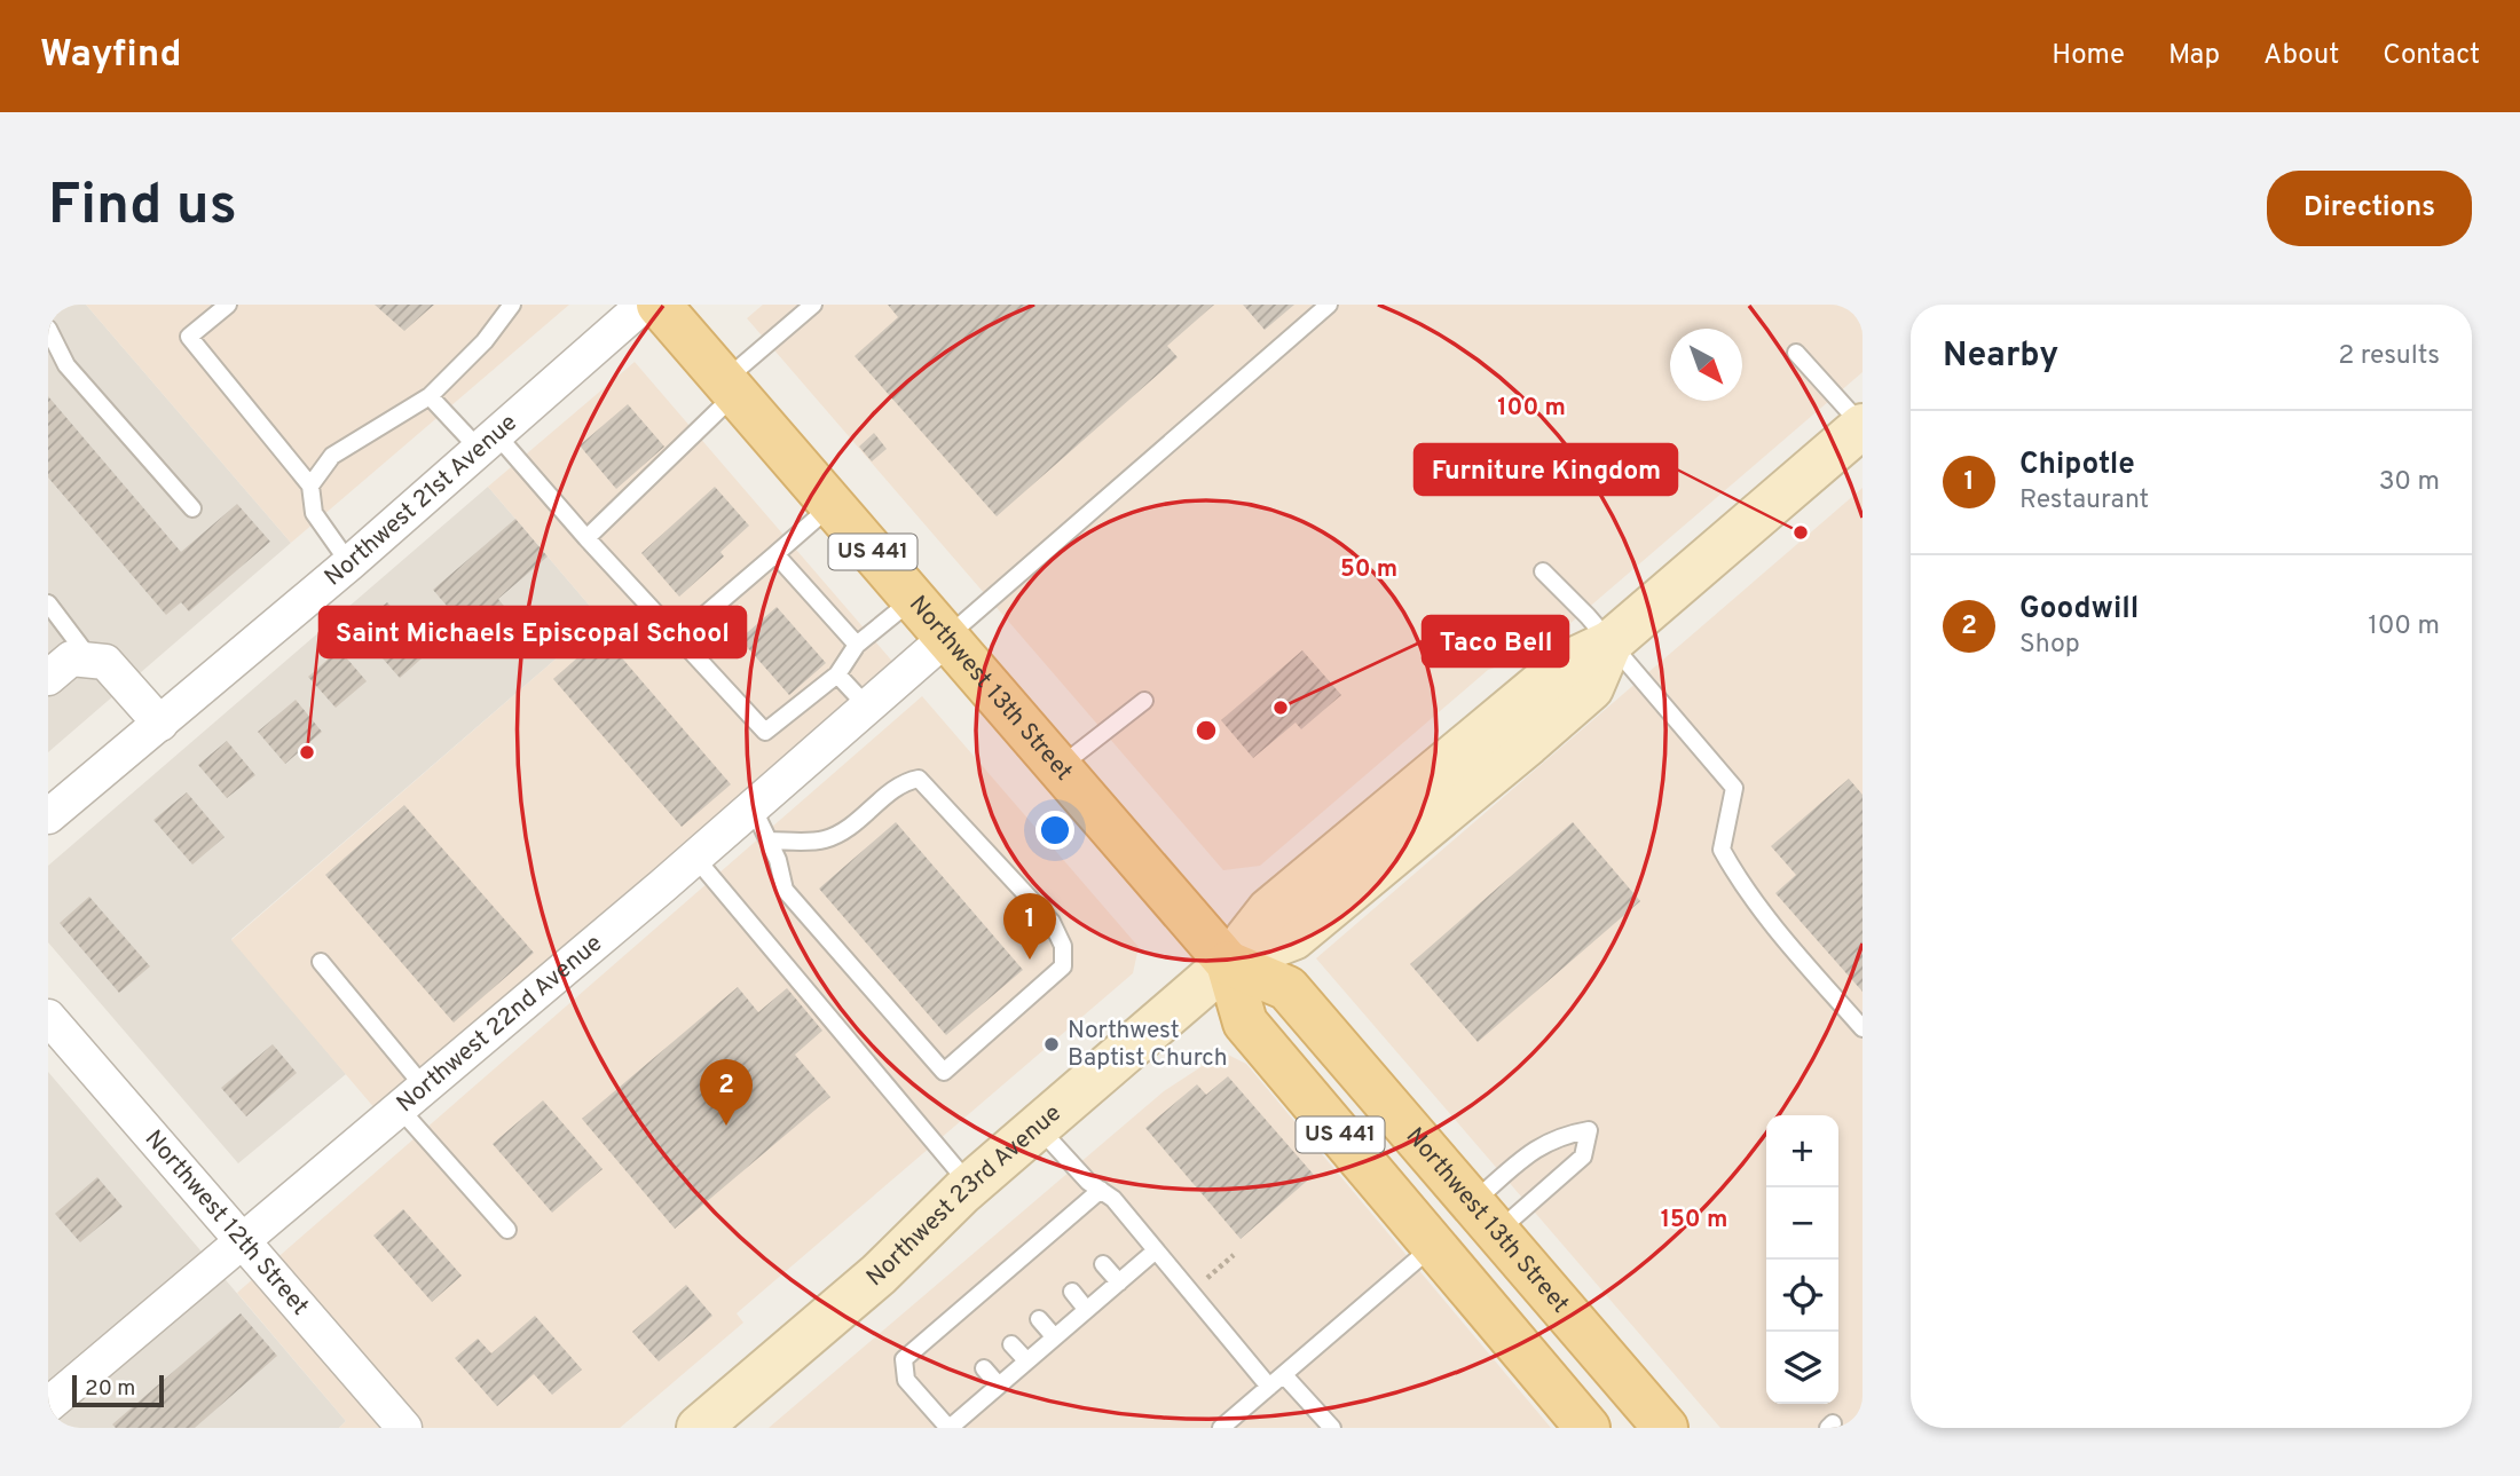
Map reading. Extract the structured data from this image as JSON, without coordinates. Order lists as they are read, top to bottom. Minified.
{"streets":{"main road":["US 441","Northwest 13th Street"],"street":["Northwest 21st Avenue","Northwest 22nd Avenue","Northwest 23rd Avenue","Northwest 12th Street"]},"crossings":[["Northwest 13th Street","Northwest 22nd Avenue"],["Northwest 13th Street","Northwest 23rd Avenue"],["Northwest 22nd Avenue","Northwest 12th Street"]],"places":["Furniture Kingdom","Taco Bell","Saint Michaels Episcopal School","Northwest Baptist Church"],"scale_bar":"20 m","north":"bottom right","page":{"header":"Wayfind","nav":["Home","Map","About","Contact"],"buttons":"Directions","title":"Find us","heading":["Nearby","2 results"],"list":[{"mark":"1","name":"Chipotle","note":"Restaurant","value":"30 m"},{"mark":"2","name":"Goodwill","note":"Shop","value":"100 m"}],"pins":["1","2"],"map_buttons":["+","−"],"scale":"20 m"},"rings":["100 m","50 m","150 m"]}
